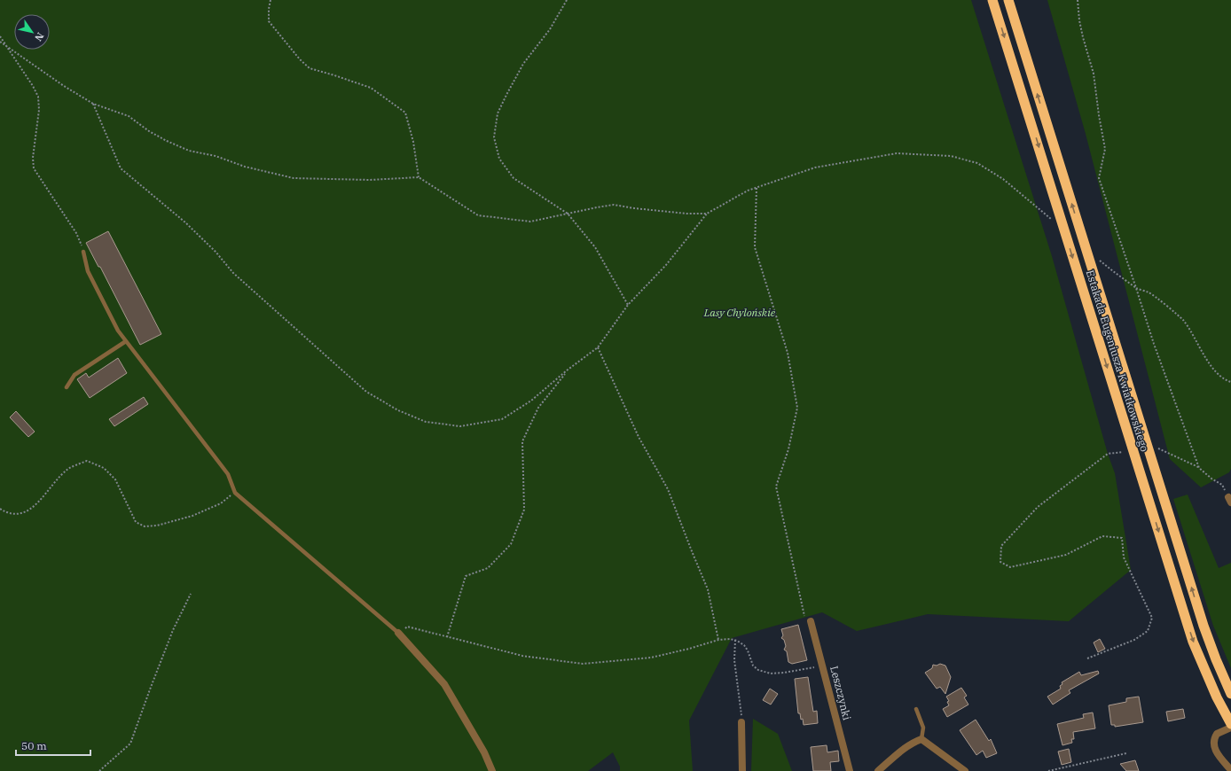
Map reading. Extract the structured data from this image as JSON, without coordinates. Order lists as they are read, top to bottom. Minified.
{"streets":{"highway":["Estakada Eugeniusza Kwiatkowskiego"],"street":["Leszczynki"]},"parks":["Lasy Chylońskie"],"scale_bar":"50 m","north":"bottom right"}
